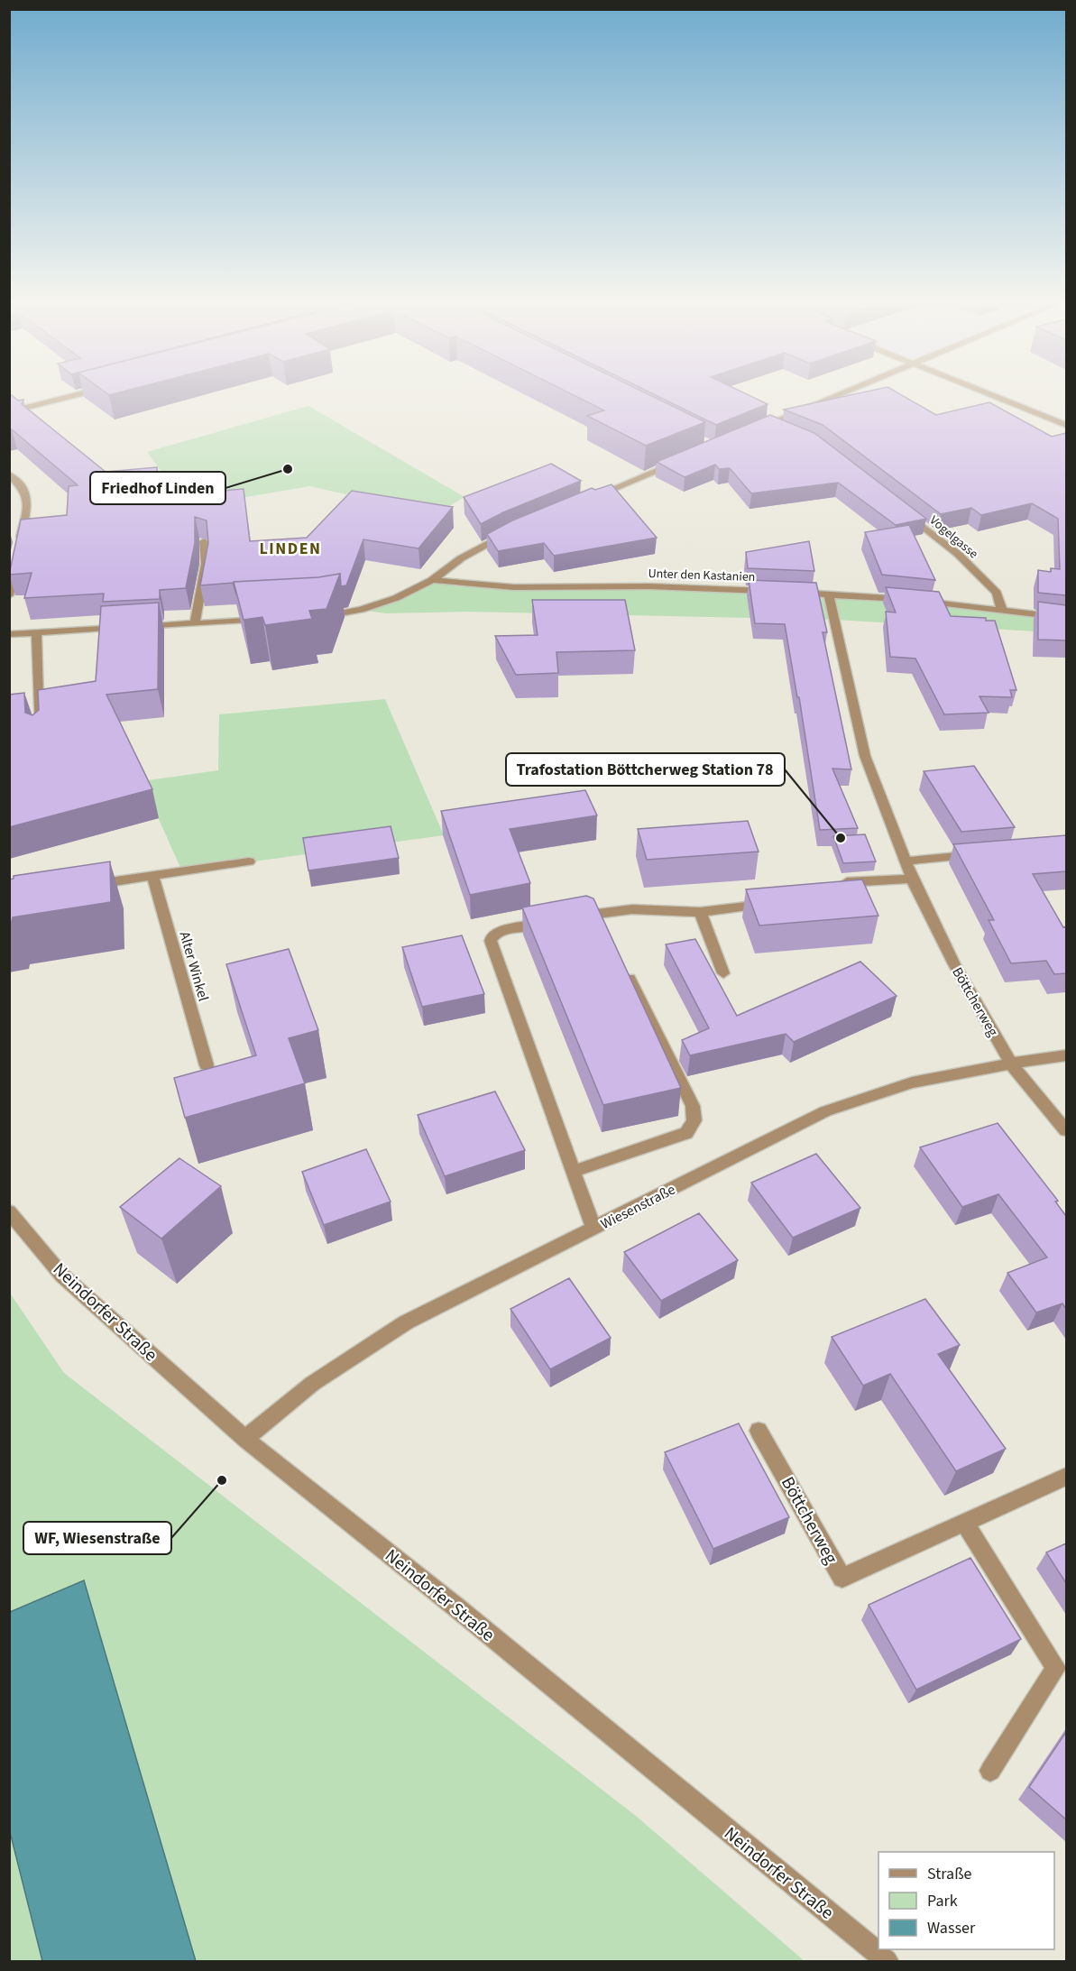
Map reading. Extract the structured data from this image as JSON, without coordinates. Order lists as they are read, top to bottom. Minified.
{"streets":{"street":["Vogelgasse","Unter den Kastanien","Alter Winkel","Böttcherweg","Wiesenstraße","Neindorfer Straße"]},"crossings":[["Vogelgasse","Unter den Kastanien"],["Unter den Kastanien","Böttcherweg"],["Böttcherweg","Wiesenstraße"],["Wiesenstraße","Neindorfer Straße"]],"districts":["LINDEN"],"places":["Friedhof Linden","Trafostation Böttcherweg Station 78","WF, Wiesenstraße"],"legend":["Straße","Park","Wasser"]}
